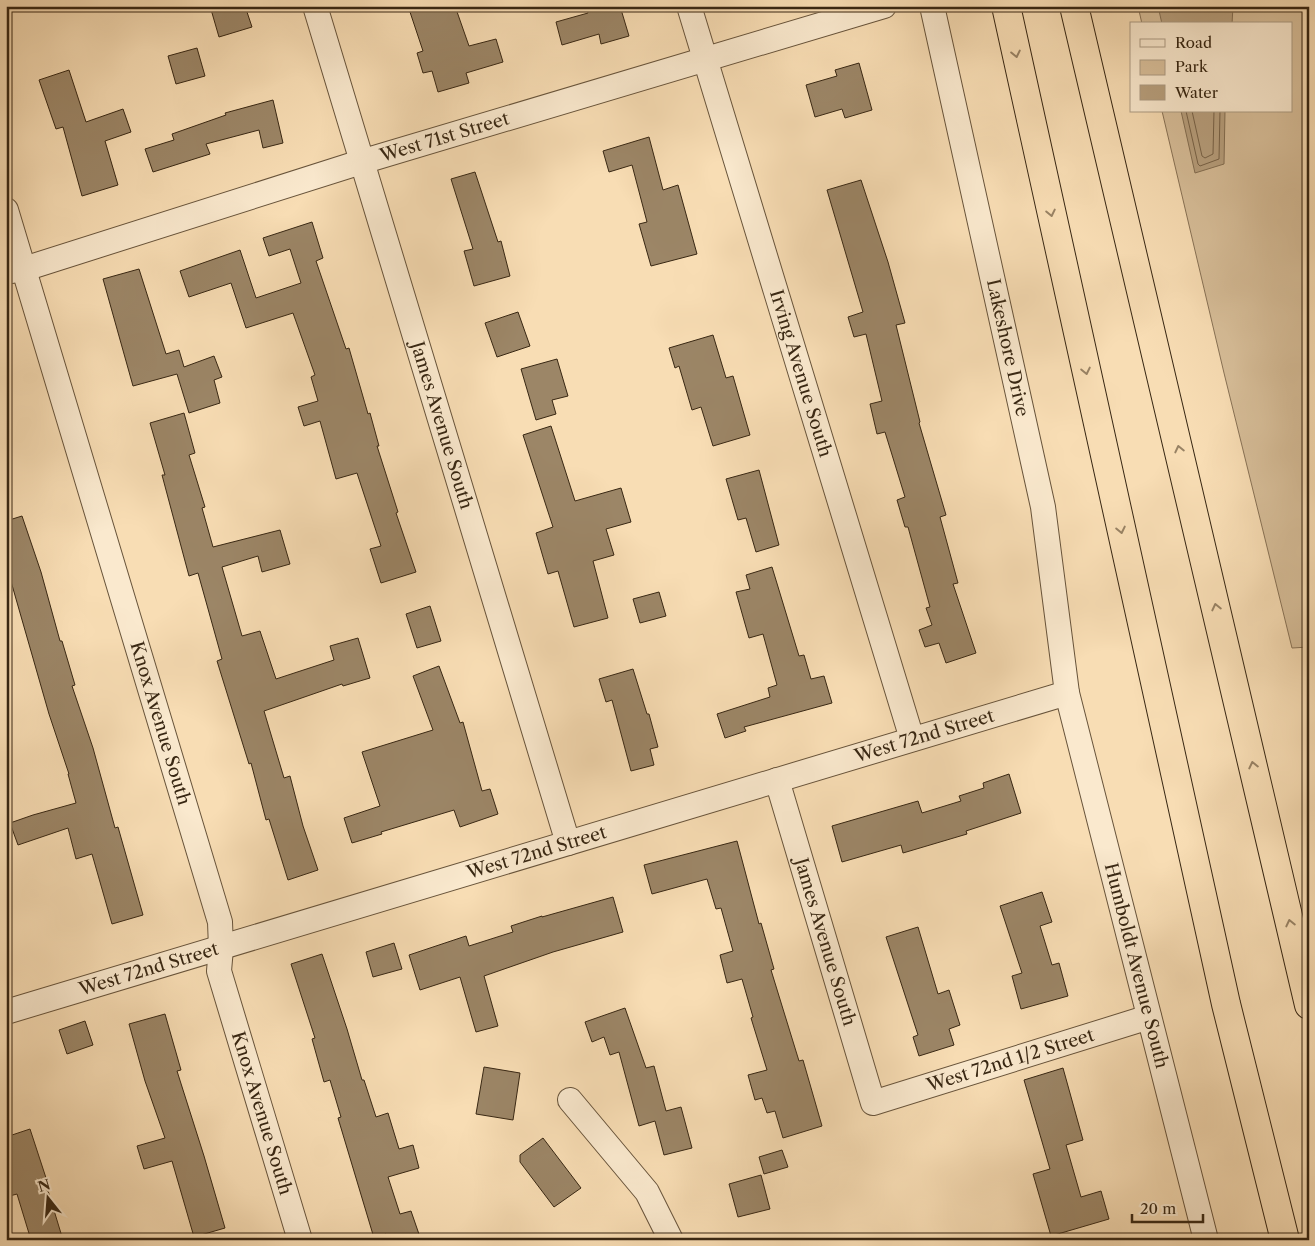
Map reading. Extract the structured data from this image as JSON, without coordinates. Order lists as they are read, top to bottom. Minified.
{"streets":{"street":["West 71st Street","Lakeshore Drive","Irving Avenue South","James Avenue South","Knox Avenue South","West 72nd Street","Humboldt Avenue South","West 72nd 1/2 Street"]},"crossings":[["West 71st Street","Irving Avenue South"],["West 71st Street","James Avenue South"],["West 71st Street","Knox Avenue South"],["Lakeshore Drive","West 72nd Street"],["Lakeshore Drive","Humboldt Avenue South"],["Irving Avenue South","West 72nd Street"],["James Avenue South","West 72nd Street"],["James Avenue South","West 72nd 1/2 Street"],["Knox Avenue South","West 72nd Street"],["West 72nd Street","Humboldt Avenue South"],["Humboldt Avenue South","West 72nd 1/2 Street"]],"legend":["Road","Park","Water"],"scale_bar":"20 m","north":"top"}
